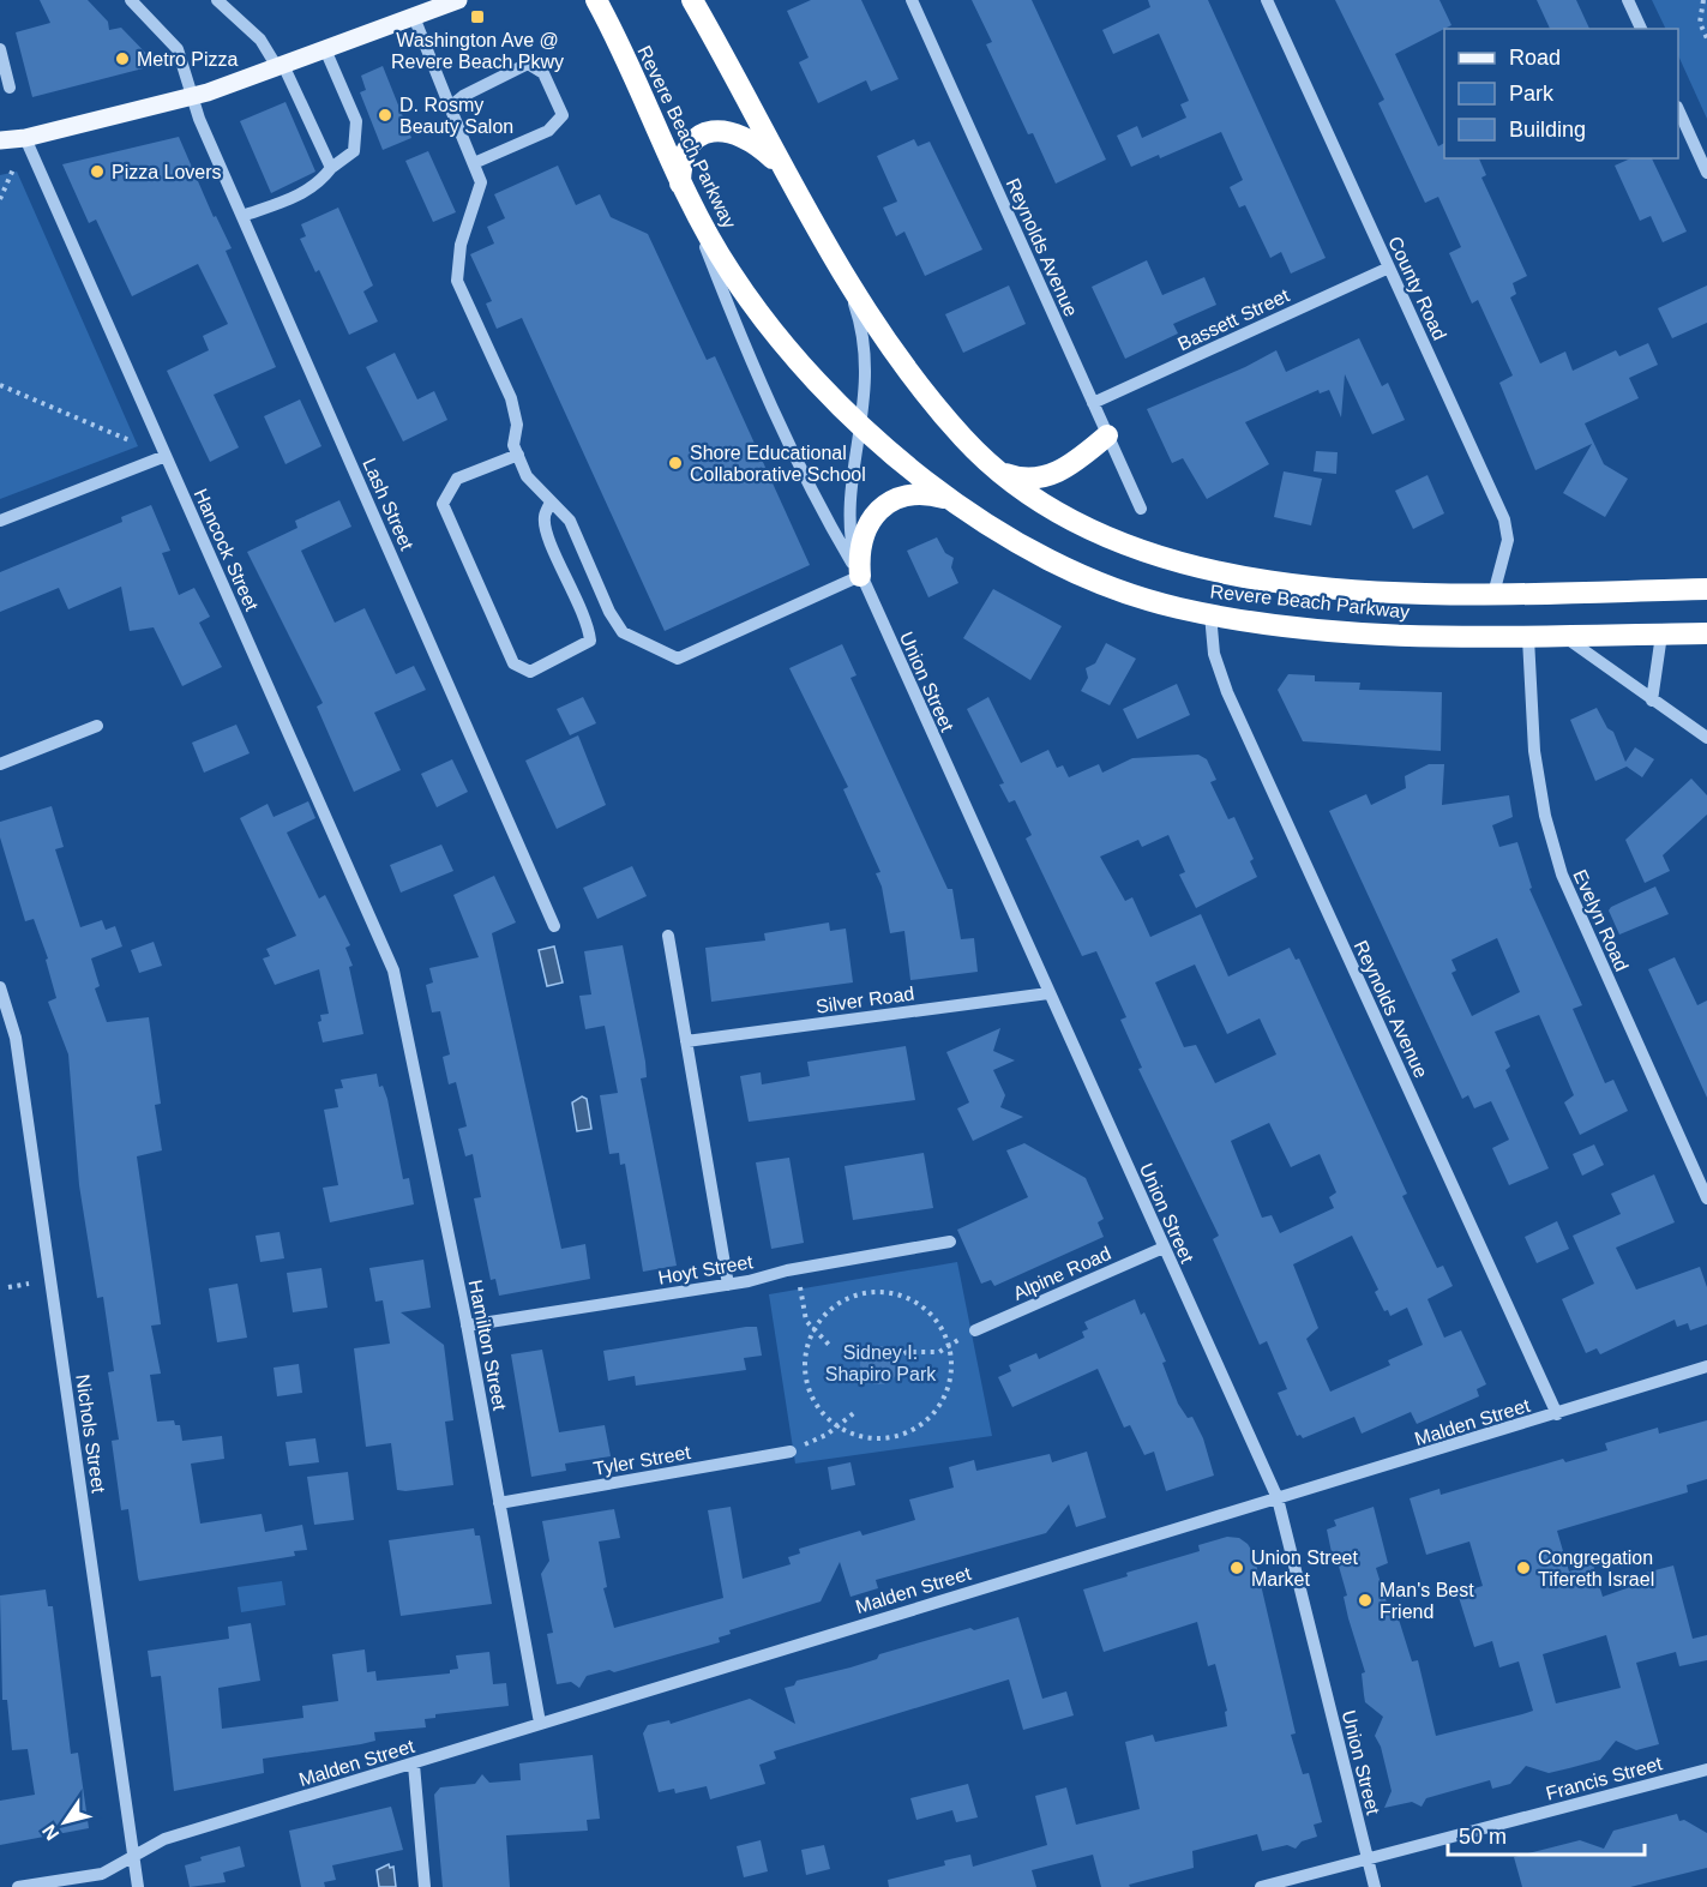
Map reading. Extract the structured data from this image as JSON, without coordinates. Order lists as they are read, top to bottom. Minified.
{"streets":{"highway":["Revere Beach Parkway"],"street":["Reynolds Avenue","County Road","Bassett Street","Lash Street","Hancock Street","Union Street","Evelyn Road","Silver Road","Hoyt Street","Alpine Road","Hamilton Street","Malden Street","Nichols Street","Tyler Street","Francis Street"]},"crossings":[["Revere Beach Parkway","Reynolds Avenue"],["Revere Beach Parkway","County Road"],["Revere Beach Parkway","Union Street"],["Revere Beach Parkway","Evelyn Road"],["Reynolds Avenue","Bassett Street"],["Reynolds Avenue","Malden Street"],["County Road","Bassett Street"],["Hancock Street","Hamilton Street"],["Union Street","Silver Road"],["Union Street","Alpine Road"],["Union Street","Malden Street"],["Union Street","Francis Street"],["Hoyt Street","Hamilton Street"],["Hamilton Street","Malden Street"],["Hamilton Street","Tyler Street"],["Malden Street","Nichols Street"]],"parks":["Sidney I. Shapiro Park"],"places":{"transit":["Washington Ave @ Revere Beach Pkwy"],"other":["Metro Pizza","D. Rosmy Beauty Salon","Pizza Lovers","Shore Educational Collaborative School","Union Street Market","Congregation Tifereth Israel","Man's Best Friend"]},"legend":["Road","Park","Building"],"scale_bar":"50 m","north":"bottom left"}
